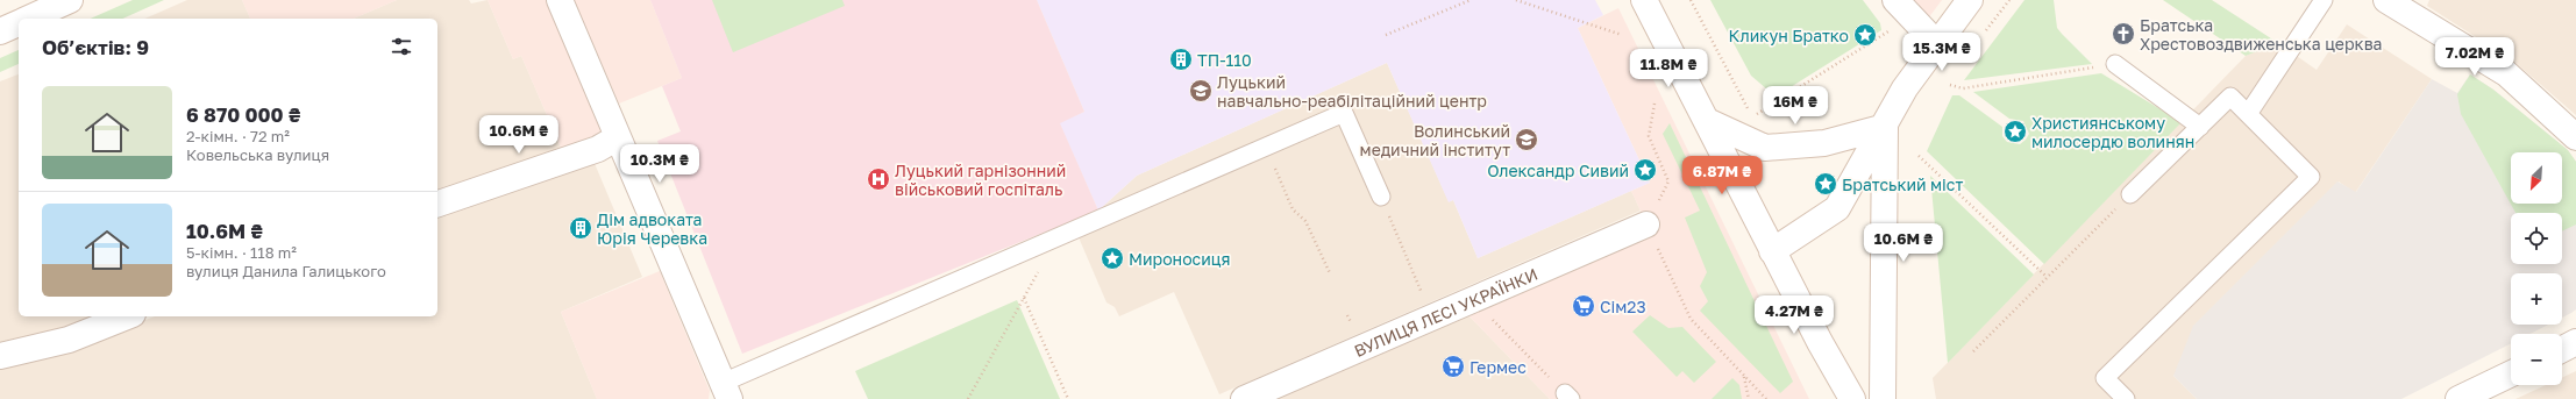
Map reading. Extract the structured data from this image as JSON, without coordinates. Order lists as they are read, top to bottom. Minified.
{"streets":{"street":["ВУЛИЦЯ ЛЕСІ УКРАЇНКИ"]},"places":{"church":["Братська Хрестовоздвиженська церква"],"place":["Кликун Братко","Християнському милосердю волинян","Олександр Сивий","Братський міст","Мироносиця"],"building":["ТП-110","Дім адвоката Юрія Черевка"],"school or university":["Луцький навчально-реабілітаційний центр","Волинський медичний інститут"],"hospital":["Луцький гарнізонний військовий госпіталь"],"supermarket":["Сім23","Гермес"]},"north":"bottom left","page":{"heading":"Об’єктів: 9","price":["15.3M ₴","7.02M ₴","11.8M ₴","16M ₴","10.6M ₴","10.3M ₴","6.87M ₴","10.6M ₴","4.27M ₴"],"list":[{"name":"6 870 000 ₴","note":"2-кімн. · 72 m² · Ковельська вулиця"},{"name":"10.6M ₴","note":"5-кімн. · 118 m² · вулиця Данила Галицького"}],"map_buttons":["+","−"]}}
